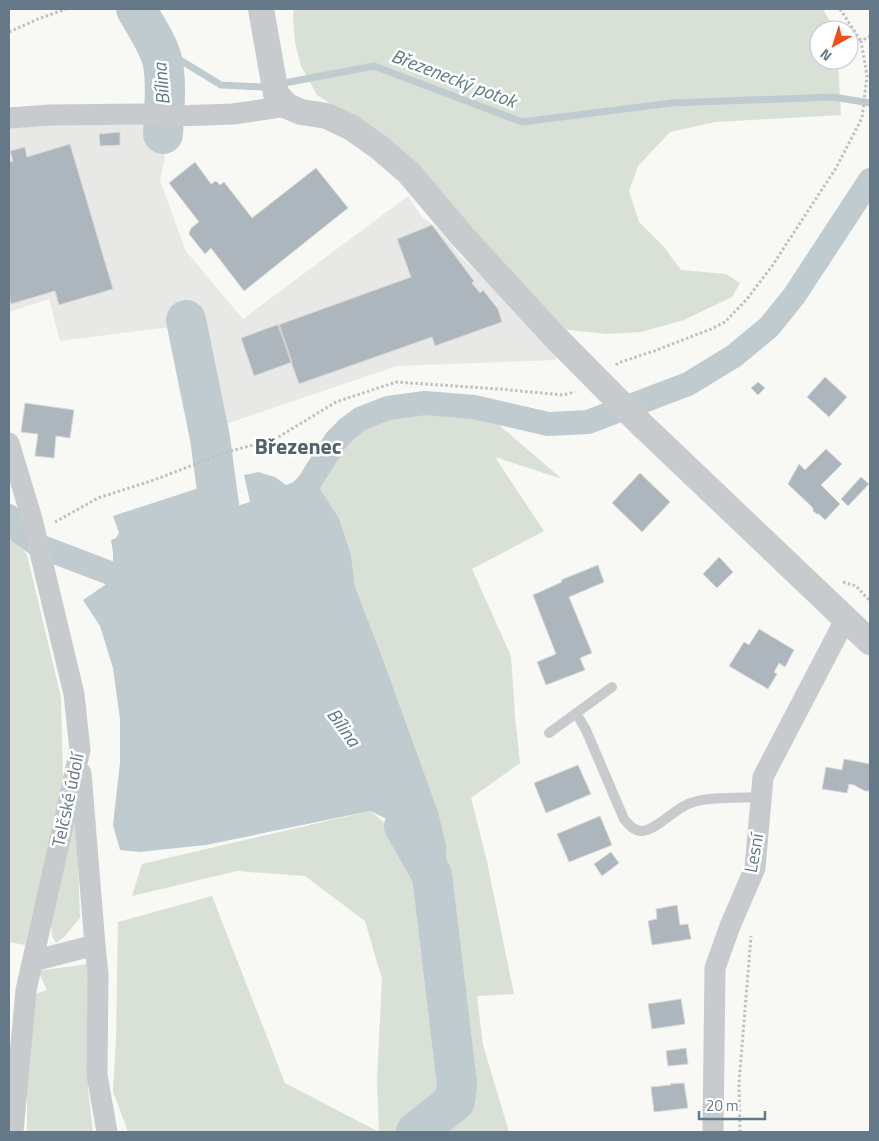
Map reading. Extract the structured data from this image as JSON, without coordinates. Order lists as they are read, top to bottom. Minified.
{"streets":{"street":["Telčské údolí","Lesní"]},"districts":["Březenec"],"water":["Březenecký potok","Bílina"],"scale_bar":"20 m","north":"bottom left"}
